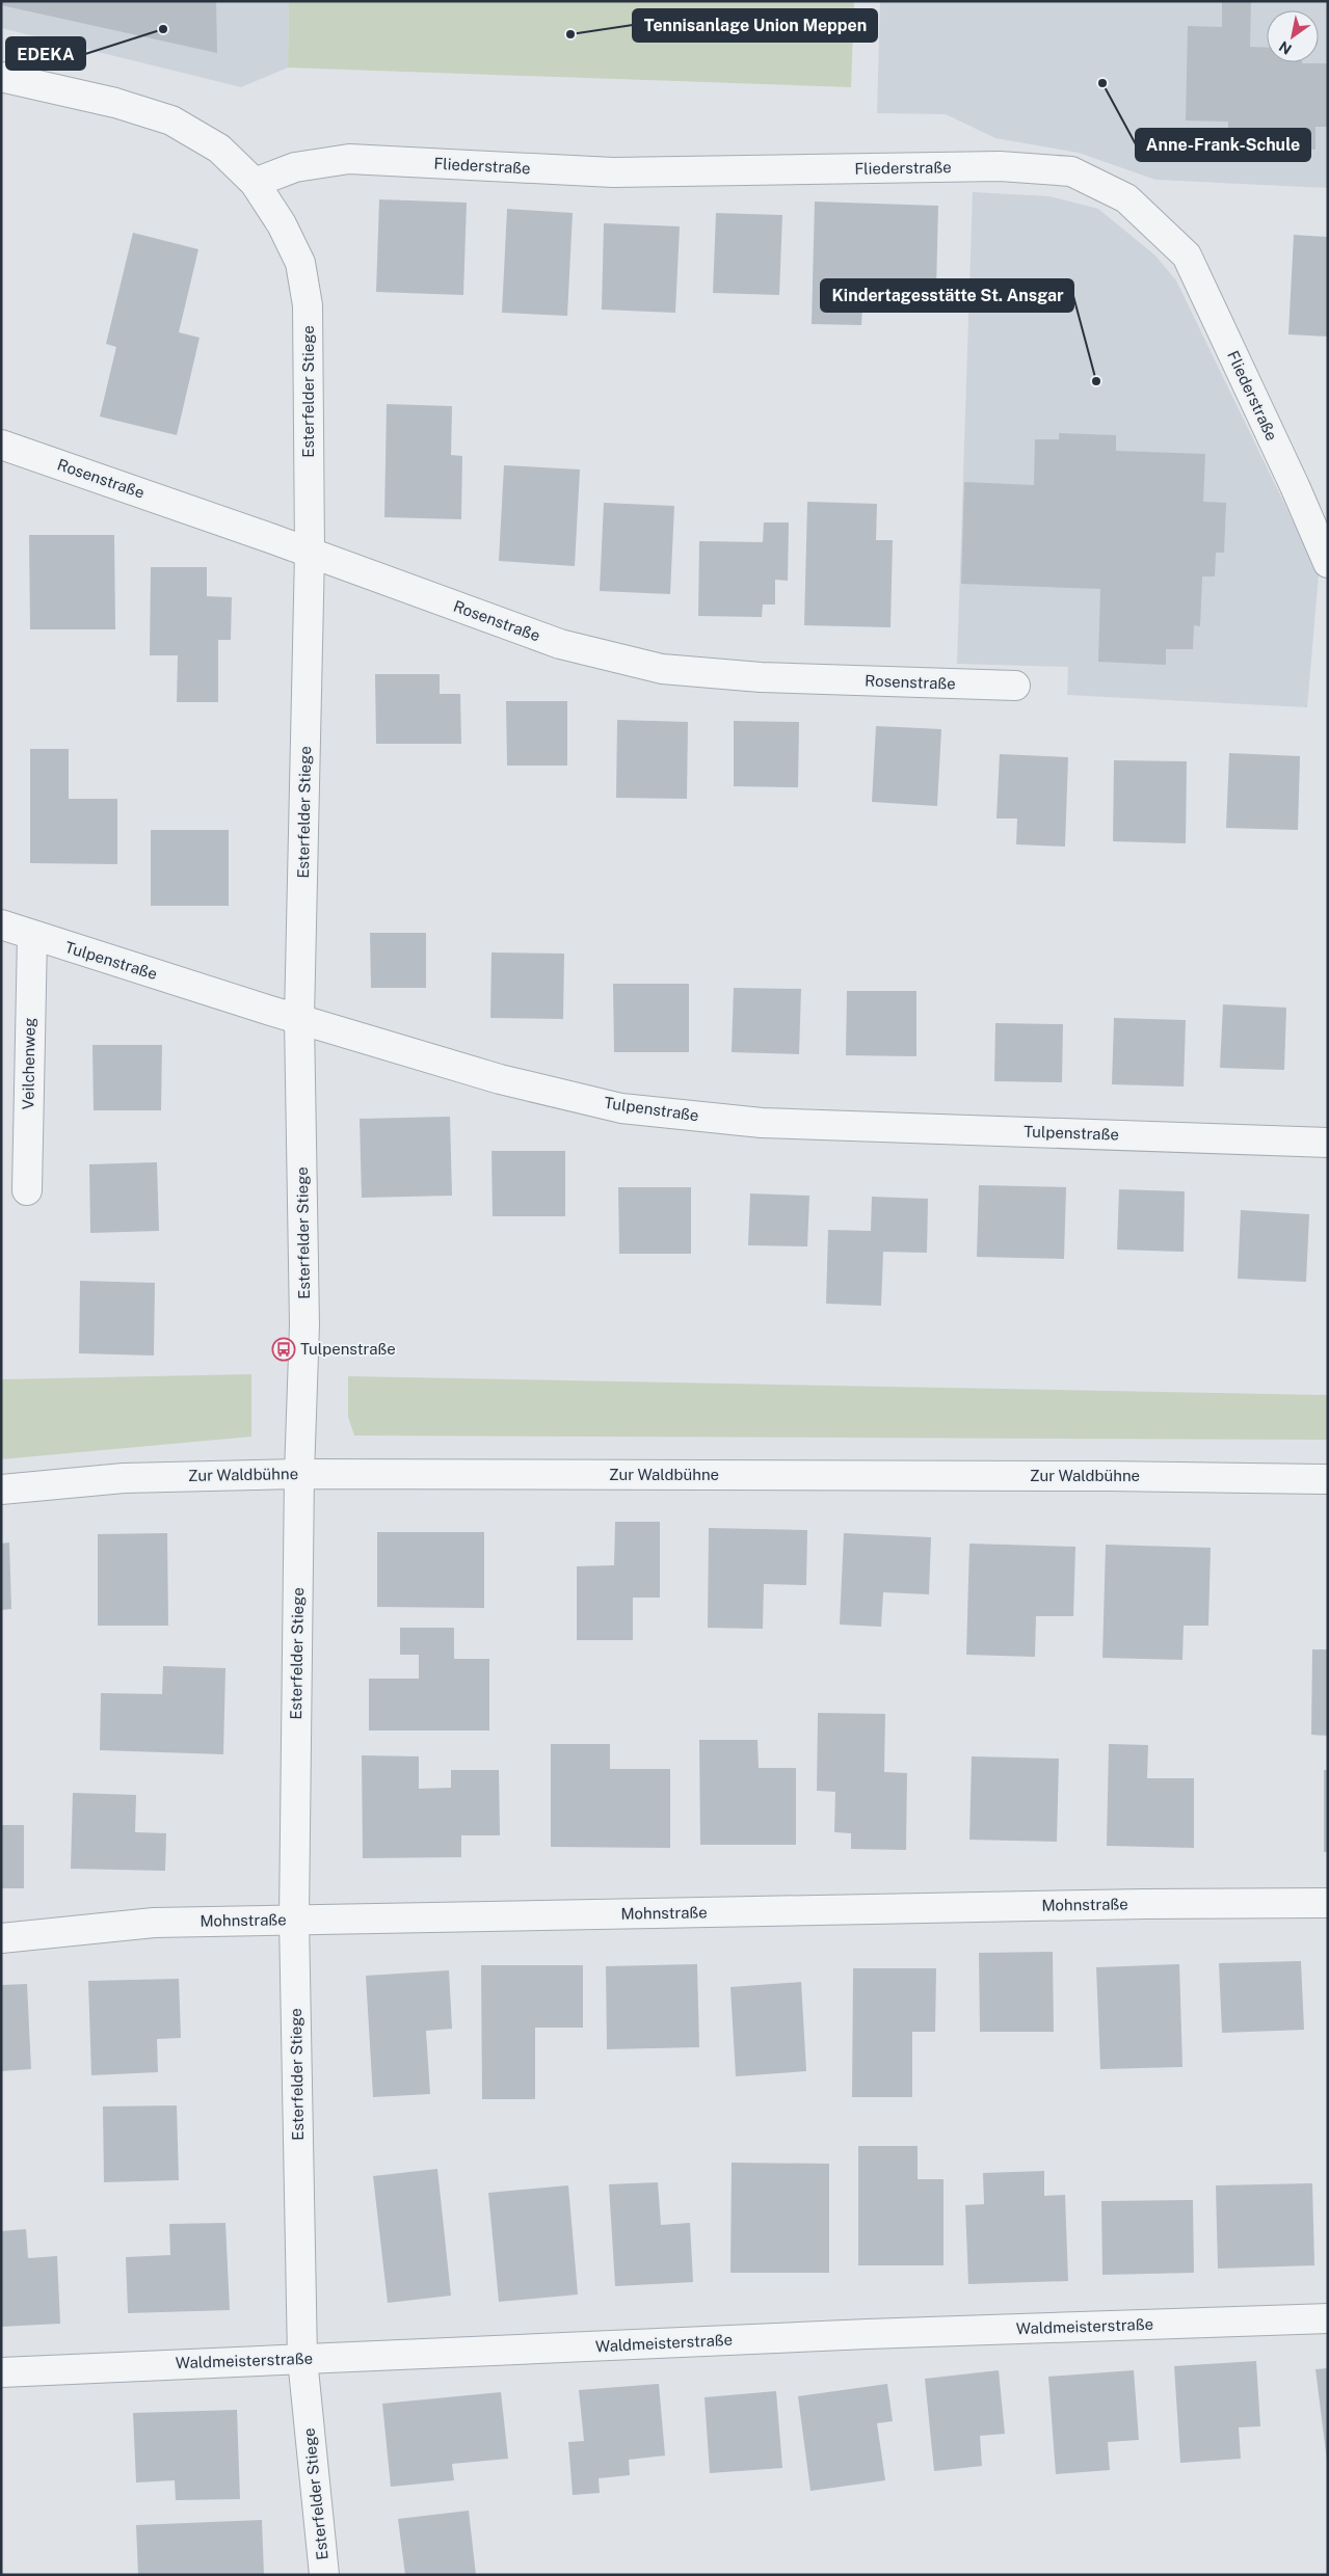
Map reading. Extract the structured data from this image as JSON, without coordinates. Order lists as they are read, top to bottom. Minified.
{"streets":{"street":["Fliederstraße","Esterfelder Stiege","Rosenstraße","Tulpenstraße","Veilchenweg","Zur Waldbühne","Mohnstraße","Waldmeisterstraße"]},"crossings":[["Fliederstraße","Esterfelder Stiege"],["Esterfelder Stiege","Rosenstraße"],["Esterfelder Stiege","Tulpenstraße"],["Esterfelder Stiege","Zur Waldbühne"],["Esterfelder Stiege","Mohnstraße"],["Esterfelder Stiege","Waldmeisterstraße"],["Tulpenstraße","Veilchenweg"]],"places":{"other":["EDEKA","Tennisanlage Union Meppen","Anne-Frank-Schule","Kindertagesstätte St. Ansgar"],"bus stop":["Tulpenstraße"]},"north":"bottom left"}
